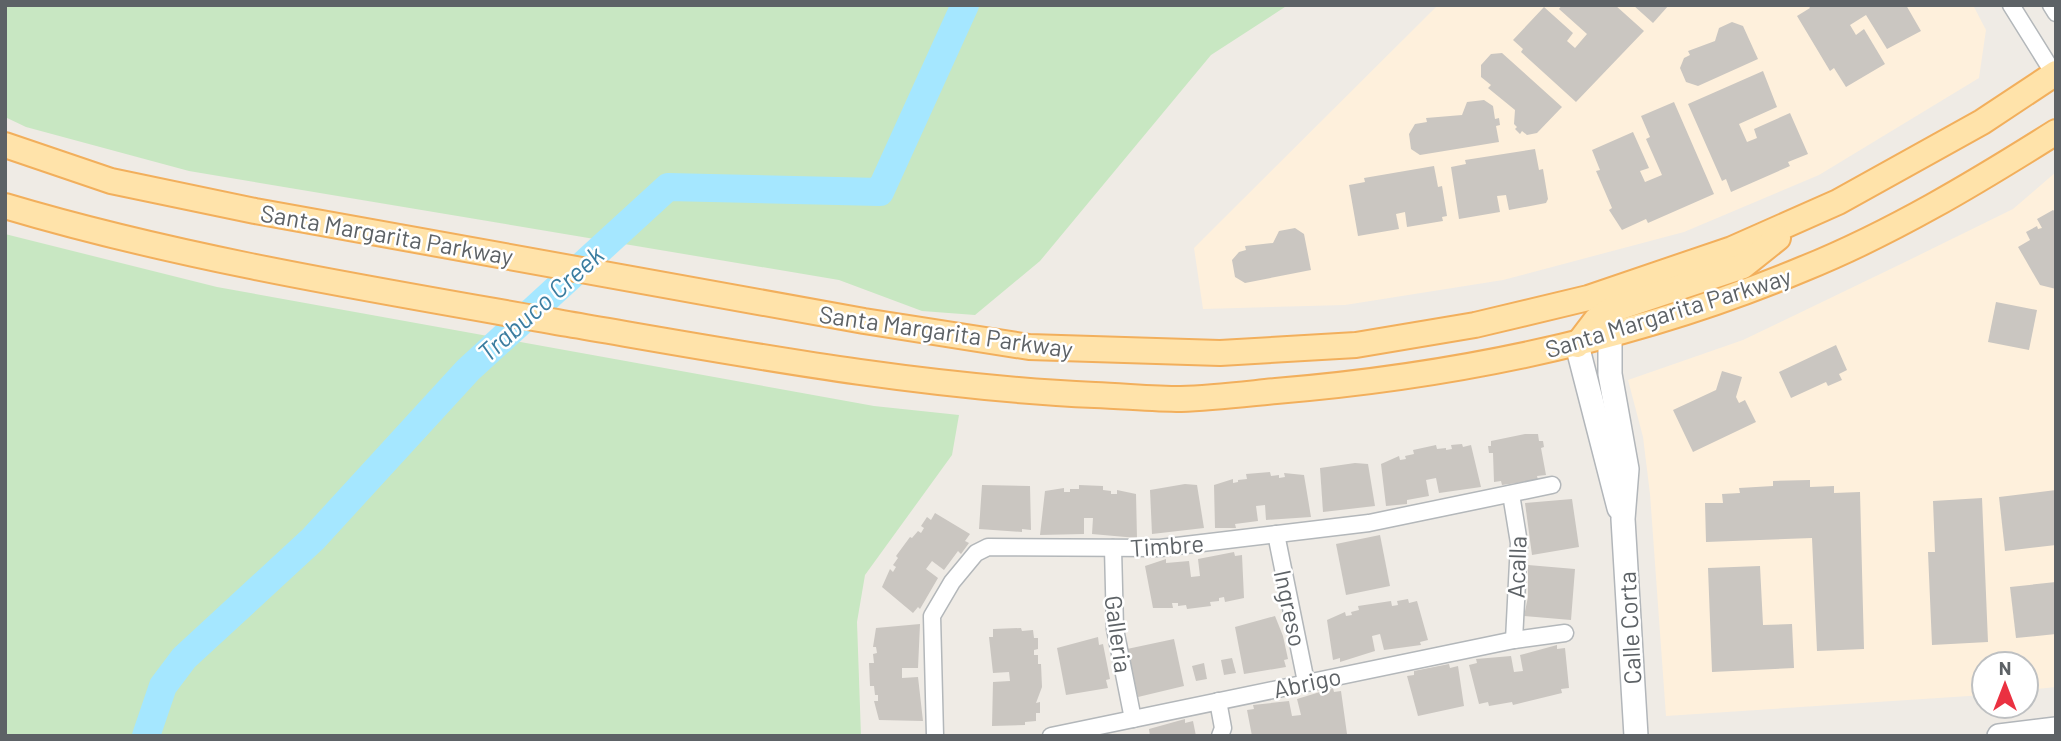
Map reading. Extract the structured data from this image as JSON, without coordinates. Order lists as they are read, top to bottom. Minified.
{"streets":{"main road":["Santa Margarita Parkway"],"street":["Timbre","Acalla","Ingreso","Calle Corta","Galleria","Abrigo"]},"crossings":[["Santa Margarita Parkway","Calle Corta"],["Timbre","Acalla"],["Timbre","Ingreso"],["Timbre","Galleria"],["Acalla","Abrigo"],["Ingreso","Abrigo"],["Galleria","Abrigo"]],"water":["Trabuco Creek"],"north":"top"}
